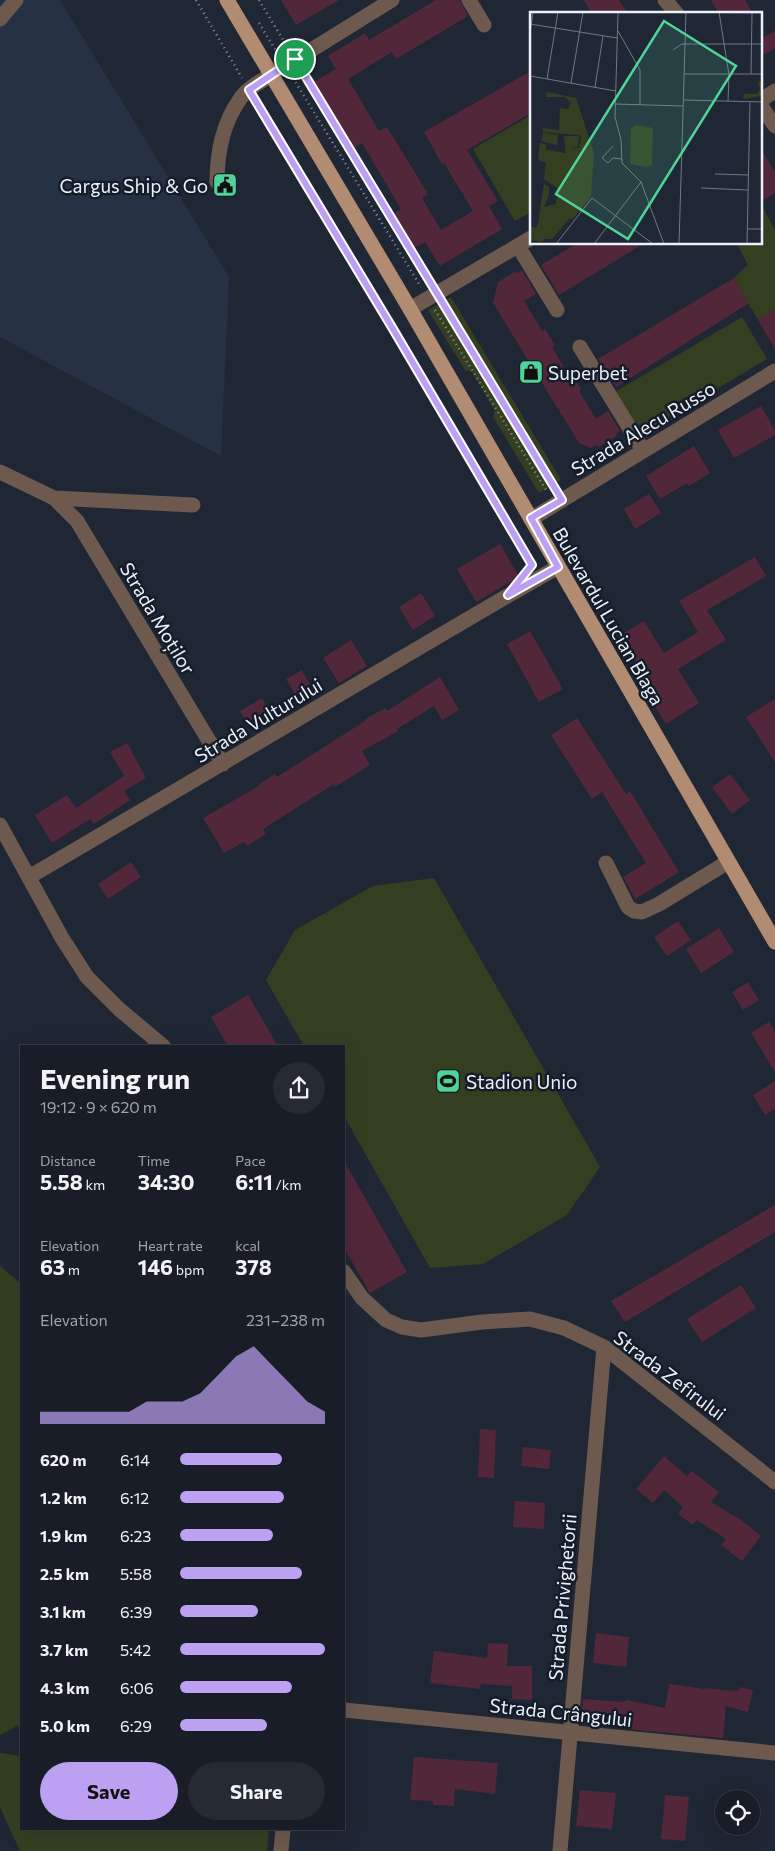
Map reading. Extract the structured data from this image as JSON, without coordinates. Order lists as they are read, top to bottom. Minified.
{"streets":{"main road":["Bulevardul Lucian Blaga"],"street":["Strada Alecu Russo","Strada Moților","Strada Vulturului","Strada Zefirului","Strada Privighetorii","Strada Crângului"]},"crossings":[["Strada Alecu Russo","Bulevardul Lucian Blaga"],["Bulevardul Lucian Blaga","Strada Vulturului"],["Strada Moților","Strada Vulturului"],["Strada Zefirului","Strada Privighetorii"],["Strada Privighetorii","Strada Crângului"]],"places":{"public building":["Cargus Ship & Go"],"shop":["Superbet"],"sports":["Stadion Unio"]},"page":{"heading":["Evening run","19:12 · 9 × 620 m"],"stats":[["Distance","5.58 km"],["Time","34:30"],["Pace","6:11 /km"],["Elevation","63 m"],["Heart rate","146 bpm"],["kcal","378"]],"chart":["Elevation","231–238 m"],"list":[{"name":"620 m","note":"6:14"},{"name":"1.2 km","note":"6:12"},{"name":"1.9 km","note":"6:23"},{"name":"2.5 km","note":"5:58"},{"name":"3.1 km","note":"6:39"},{"name":"3.7 km","note":"5:42"},{"name":"4.3 km","note":"6:06"},{"name":"5.0 km","note":"6:29"}],"buttons":["Save","Share"]}}
